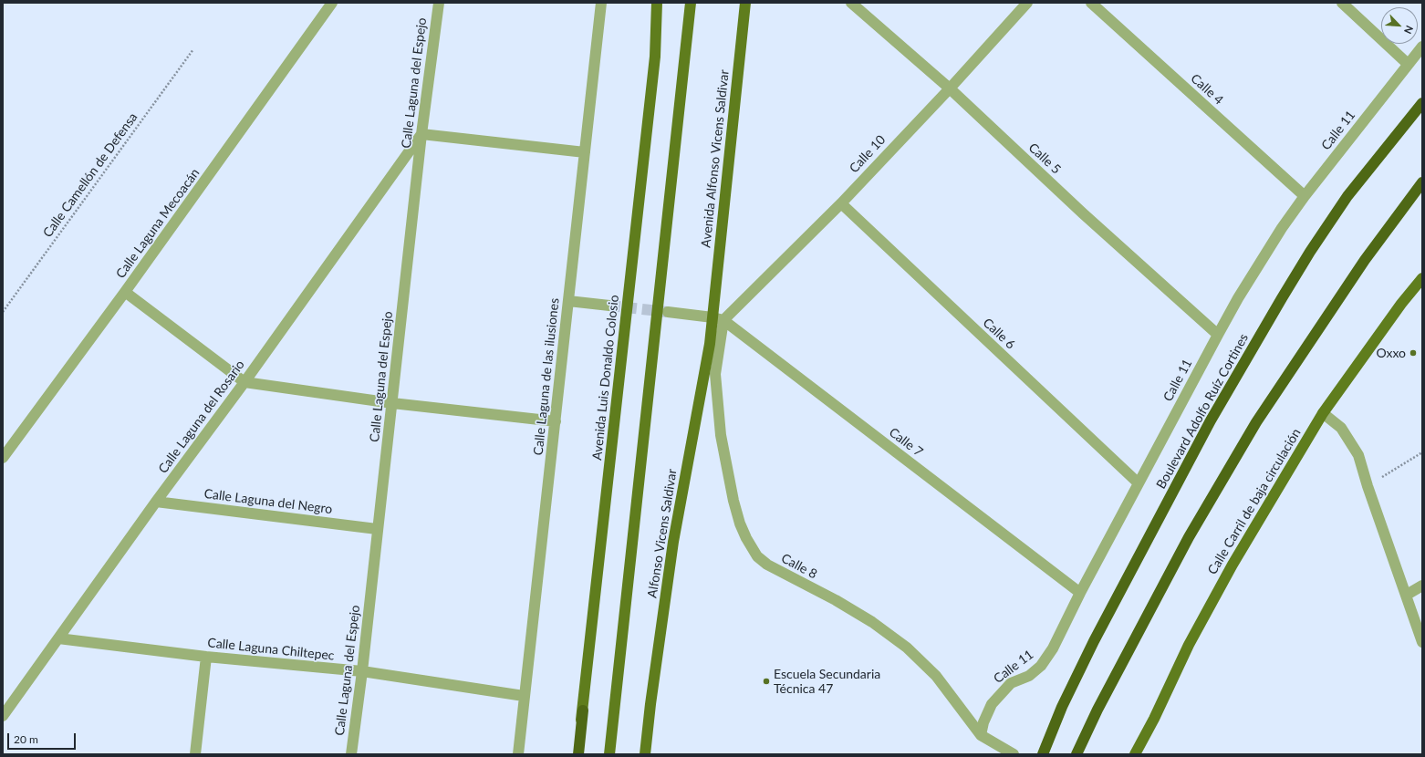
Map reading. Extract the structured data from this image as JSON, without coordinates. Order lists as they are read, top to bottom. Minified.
{"streets":{"highway":["Boulevard Adolfo Ruíz Cortines"],"main road":["Avenida Alfonso Vicens Saldivar","Avenida Luis Donaldo Colosio","Calle Carril de baja circulación","Alfonso Vicens Saldivar"],"street":["Calle Laguna del Espejo","Calle 4","Calle 11","Calle 10","Calle 5","Calle Laguna Mecoacán","Calle 6","Calle Laguna de las ilusiones","Calle Laguna del Rosario","Calle 7","Calle Laguna del Negro","Calle 8","Calle Laguna Chiltepec"],"path":["Calle Camellón de Defensa"]},"crossings":[["Calle Laguna del Espejo","Calle Laguna del Rosario"],["Calle Laguna del Espejo","Calle Laguna del Negro"],["Calle Laguna del Espejo","Calle Laguna Chiltepec"],["Calle 4","Calle 11"],["Calle 11","Calle 5"],["Calle 11","Calle 6"],["Calle 11","Calle 7"],["Calle 11","Calle 8"],["Calle 10","Calle 5"],["Calle 10","Calle 6"],["Calle 10","Calle 7"],["Calle 10","Calle 8"],["Avenida Alfonso Vicens Saldivar","Calle 7"],["Avenida Alfonso Vicens Saldivar","Alfonso Vicens Saldivar"],["Calle Laguna de las ilusiones","Calle Laguna Chiltepec"],["Calle Laguna del Rosario","Calle Laguna del Negro"],["Calle Laguna del Rosario","Calle Laguna Chiltepec"],["Calle 7","Alfonso Vicens Saldivar"],["Calle 7","Calle 8"]],"places":["Oxxo","Escuela Secundaria Técnica 47"],"scale_bar":"20 m","north":"bottom right"}
